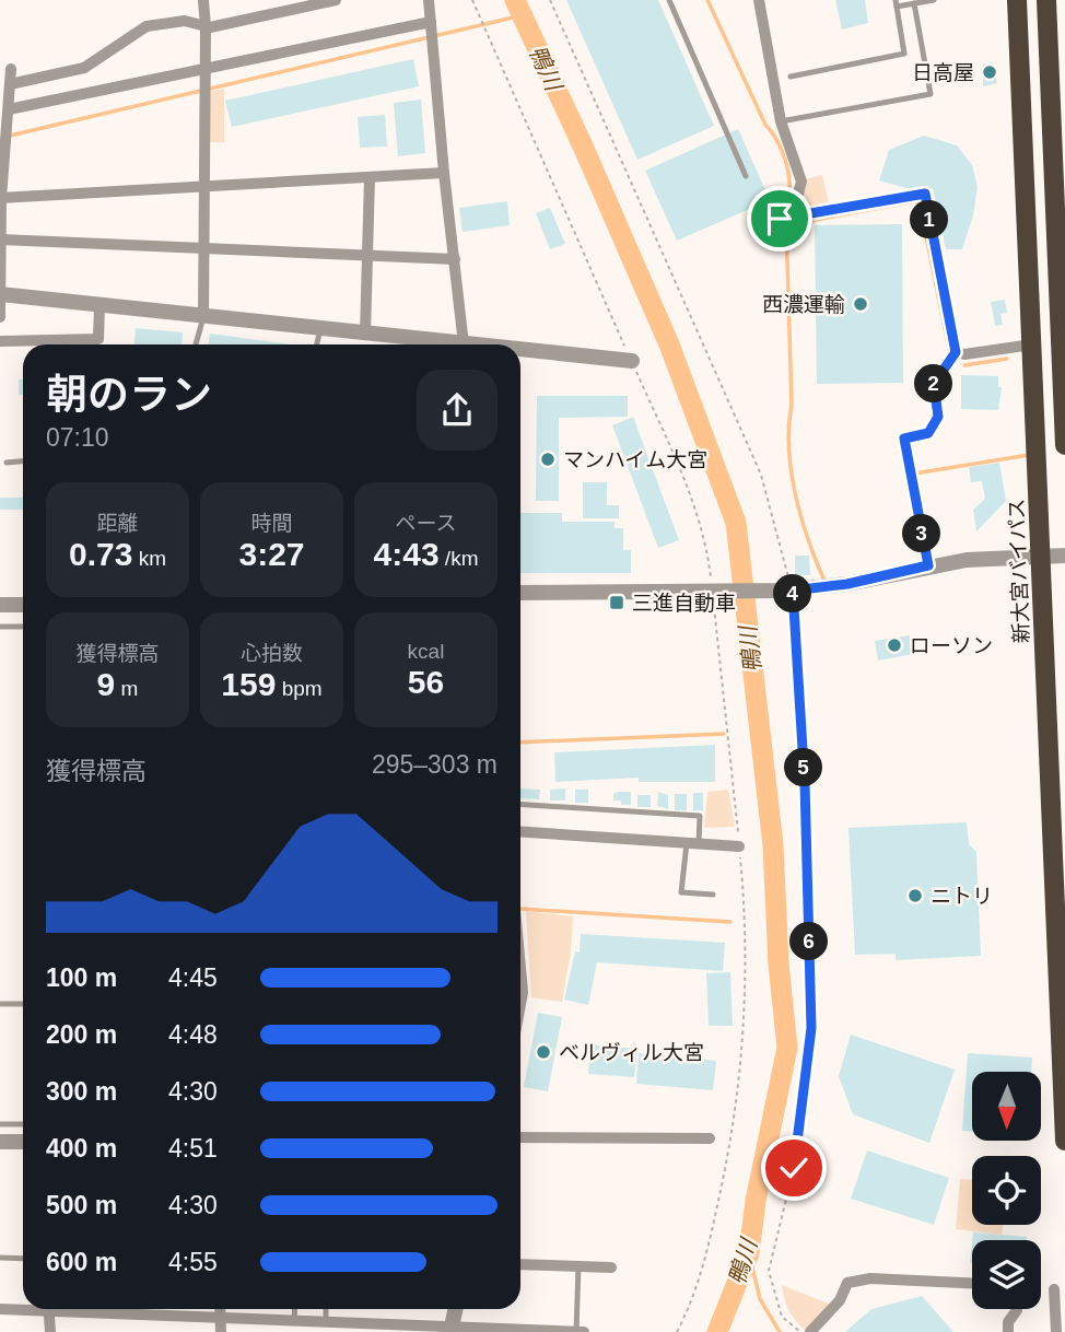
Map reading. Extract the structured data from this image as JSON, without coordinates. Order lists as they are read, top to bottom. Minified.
{"streets":{"highway":["新大宮バイパス"]},"water":["鴨川"],"places":{"other":["日高屋","西濃運輸","マンハイム大宮","ローソン","ニトリ","ベルヴィル大宮"],"transit":["三進自動車"]},"north":"bottom","page":{"pins":["1","2","3","4","5","6"],"heading":["朝のラン","07:10"],"stats":[["距離","0.73 km"],["時間","3:27"],["ペース","4:43 /km"],["獲得標高","9 m"],["心拍数","159 bpm"],["kcal","56"]],"chart":["獲得標高","295–303 m"],"list":[{"name":"100 m","note":"4:45"},{"name":"200 m","note":"4:48"},{"name":"300 m","note":"4:30"},{"name":"400 m","note":"4:51"},{"name":"500 m","note":"4:30"},{"name":"600 m","note":"4:55"}]}}
